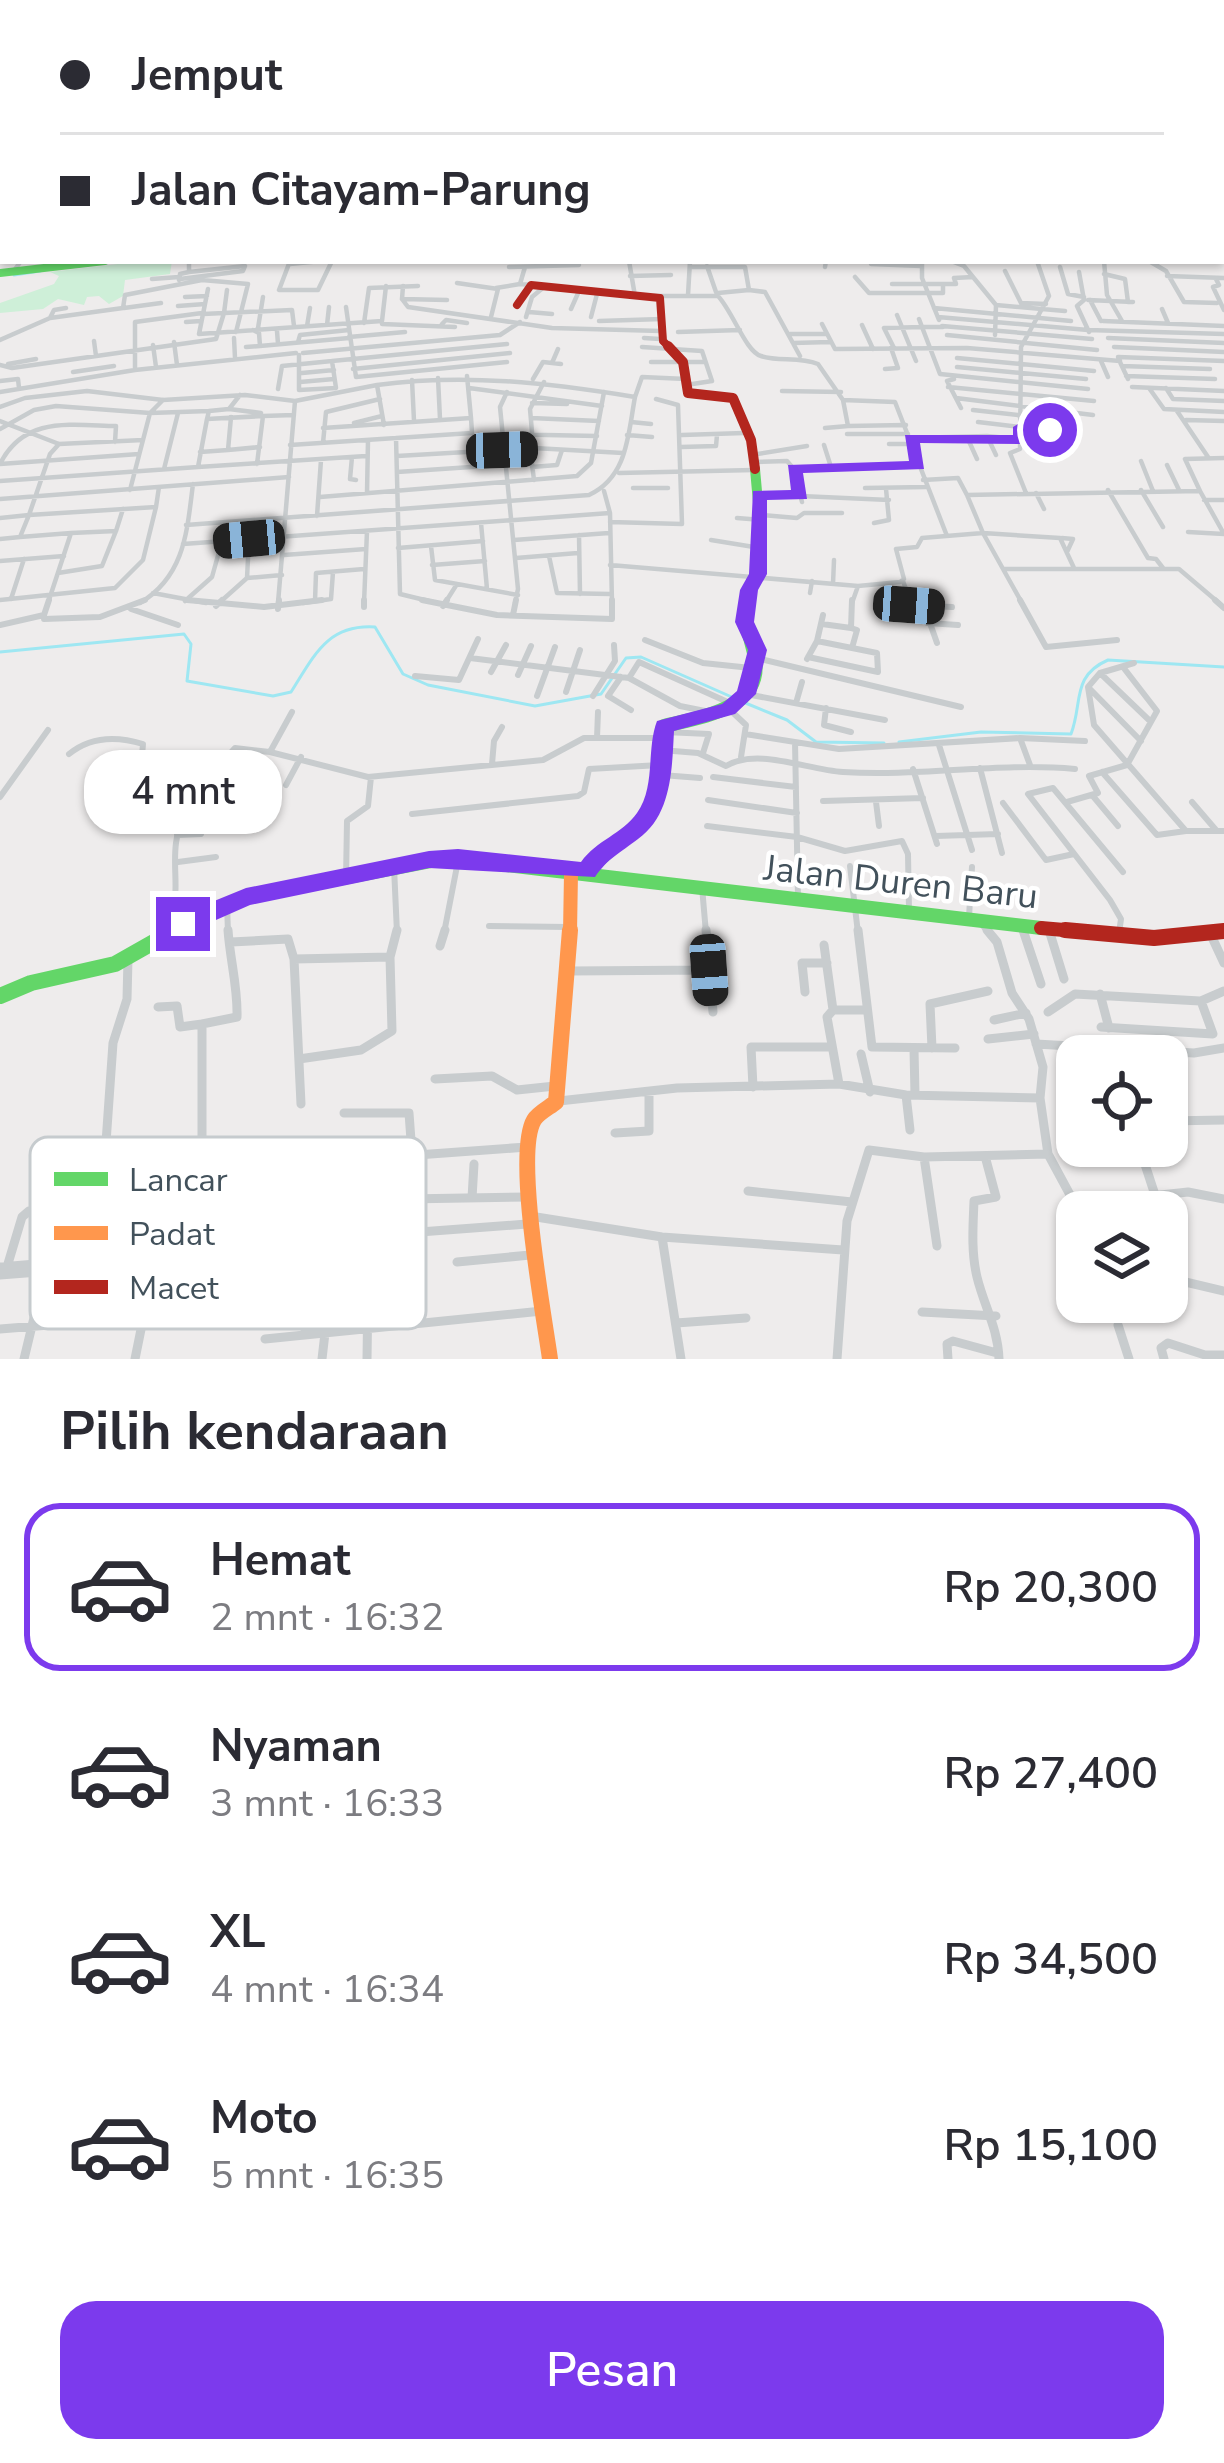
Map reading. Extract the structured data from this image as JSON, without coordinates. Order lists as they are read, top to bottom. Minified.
{"streets":{"street":["Jalan Duren Baru"]},"legend":["Lancar","Padat","Macet"],"page":{"banner":["Jemput","Jalan Citayam-Parung"],"bubble":"4 mnt","heading":"Pilih kendaraan","list":[{"name":"Hemat","note":"2 mnt · 16:32","value":"Rp 20,300"},{"name":"Nyaman","note":"3 mnt · 16:33","value":"Rp 27,400"},{"name":"XL","note":"4 mnt · 16:34","value":"Rp 34,500"},{"name":"Moto","note":"5 mnt · 16:35","value":"Rp 15,100"}],"buttons":"Pesan"}}
